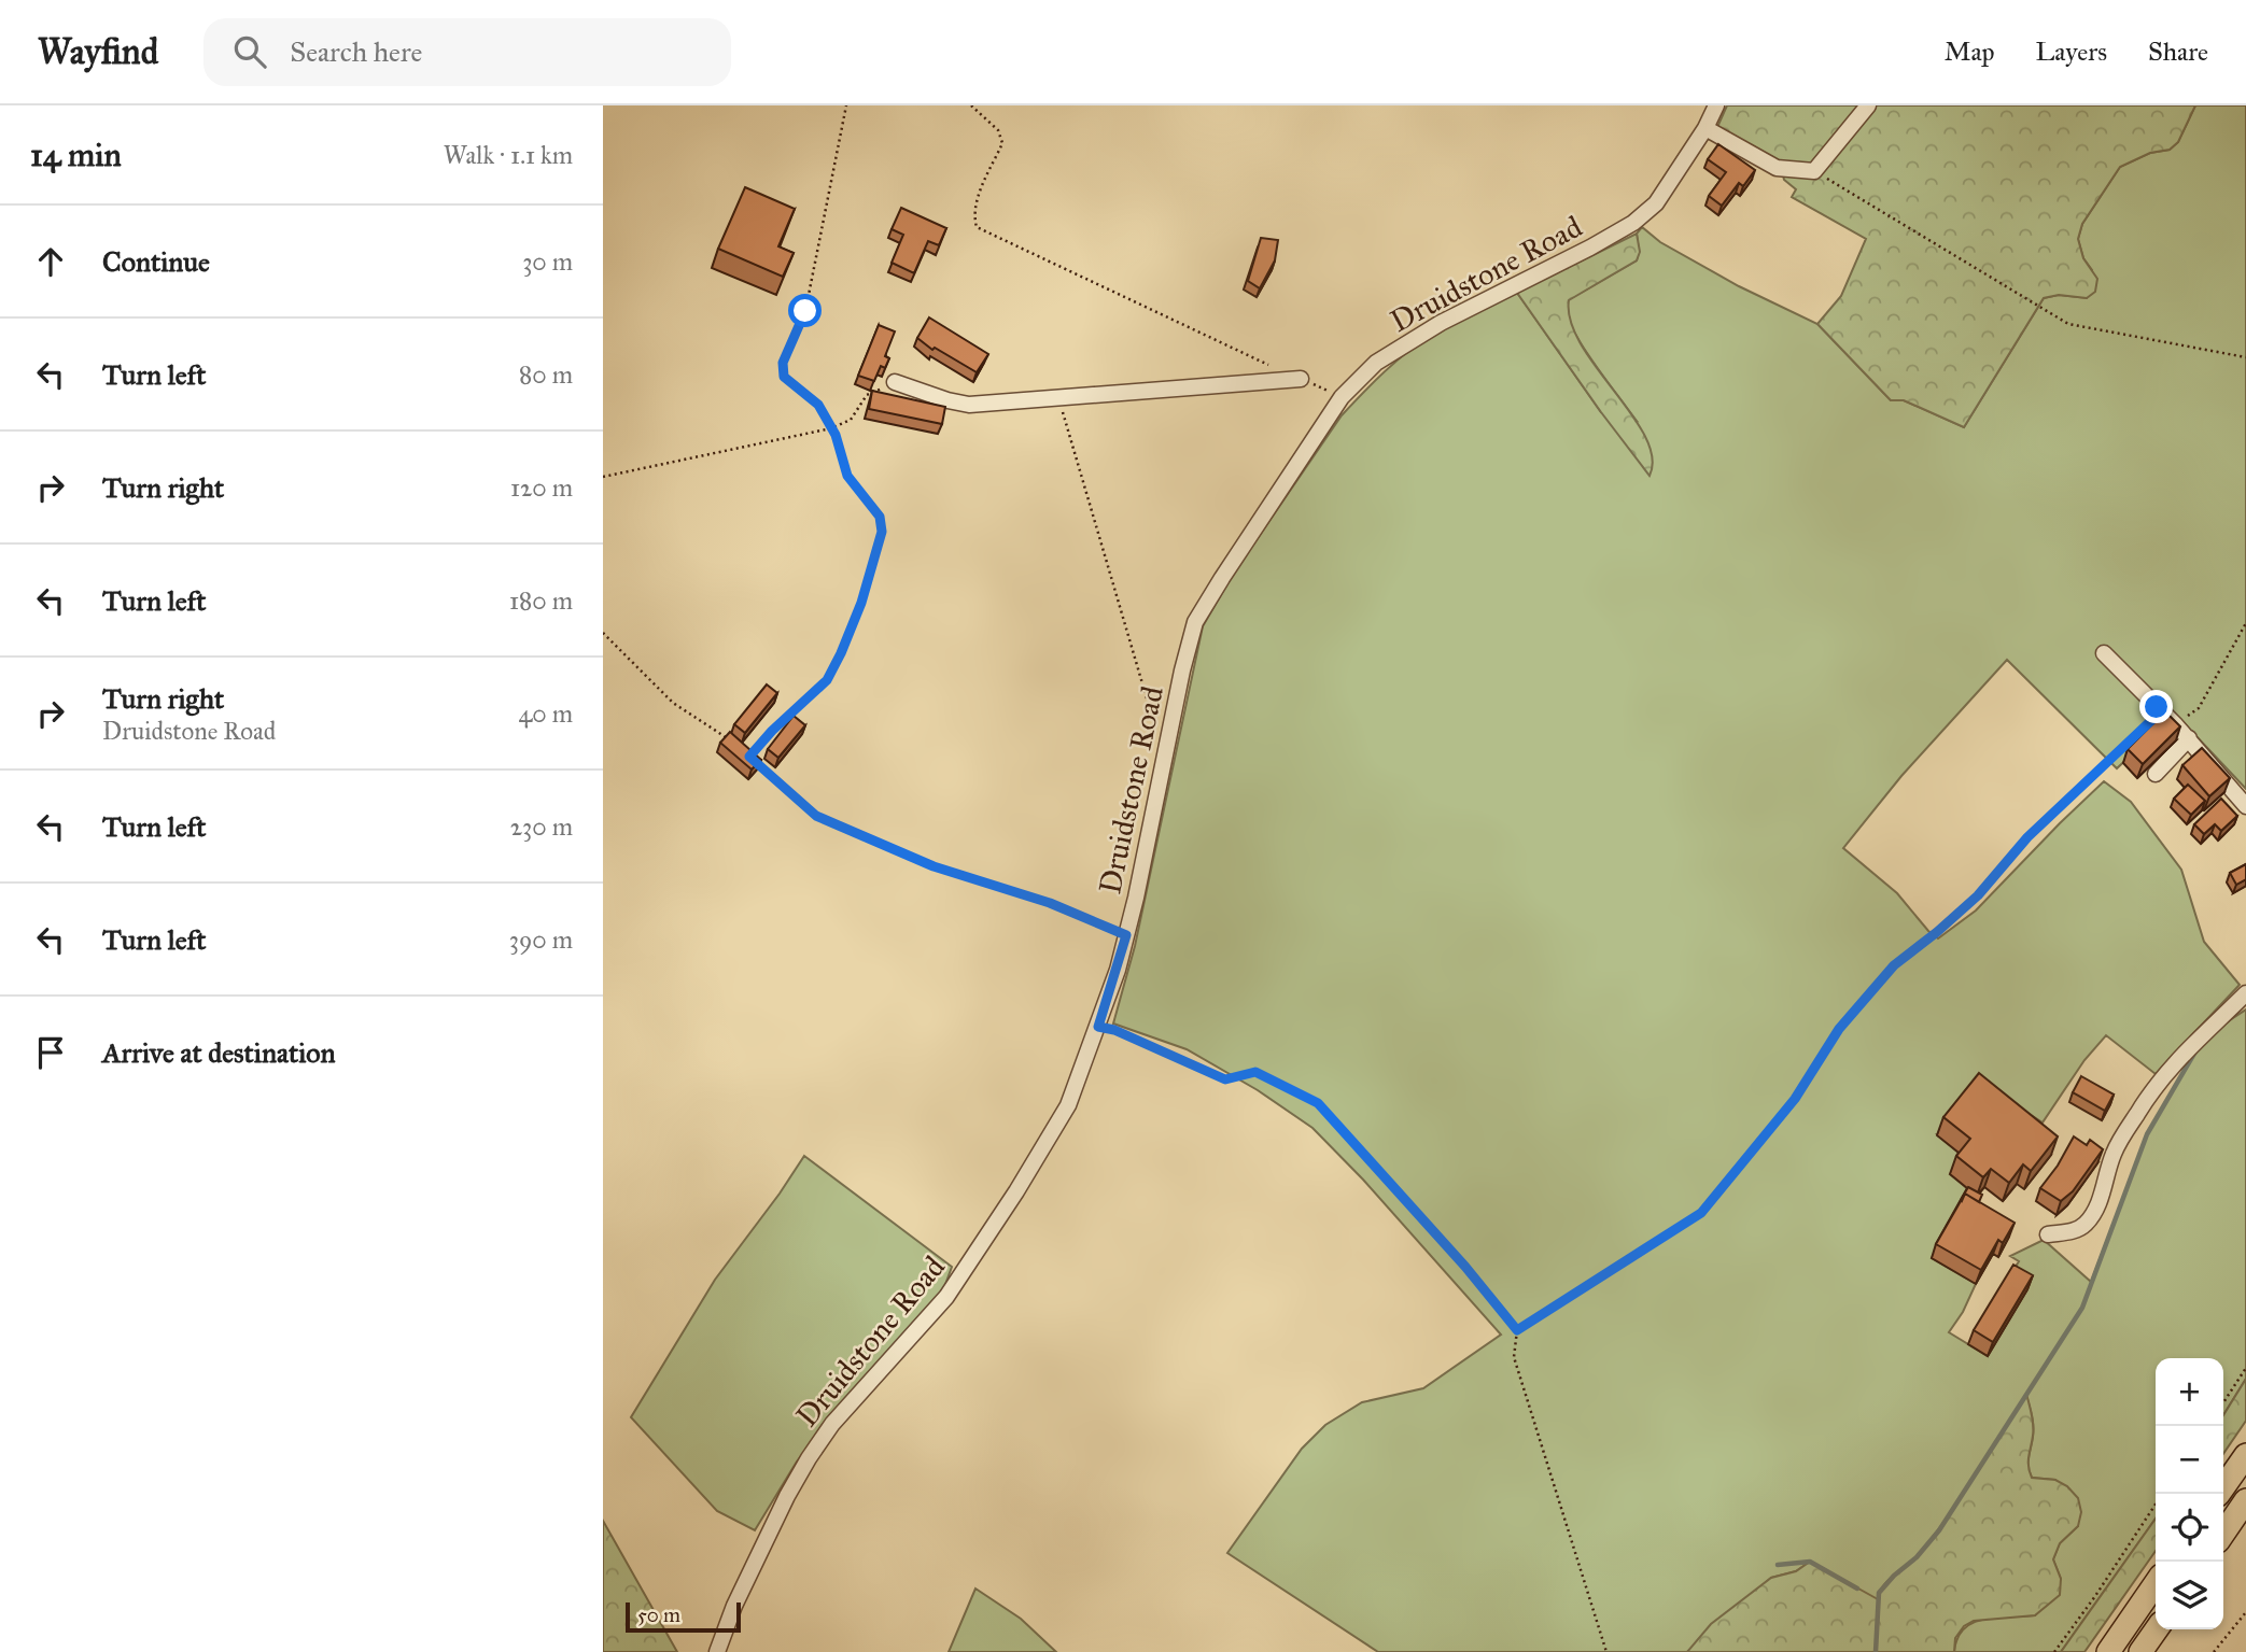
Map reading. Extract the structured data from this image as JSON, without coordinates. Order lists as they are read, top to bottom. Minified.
{"streets":{"street":["Druidstone Road"]},"scale_bar":"50 m","page":{"header":"Wayfind","search":"Search here","nav":["Map","Layers","Share"],"heading":["14 min","Walk · 1.1 km"],"list":[["Continue","30 m"],["Turn left","80 m"],["Turn right","120 m"],["Turn left","180 m"],["Turn right","Druidstone Road","40 m"],["Turn left","230 m"],["Turn left","390 m"],"Arrive at destination"],"map_buttons":["+","−"],"scale":"50 m"}}
